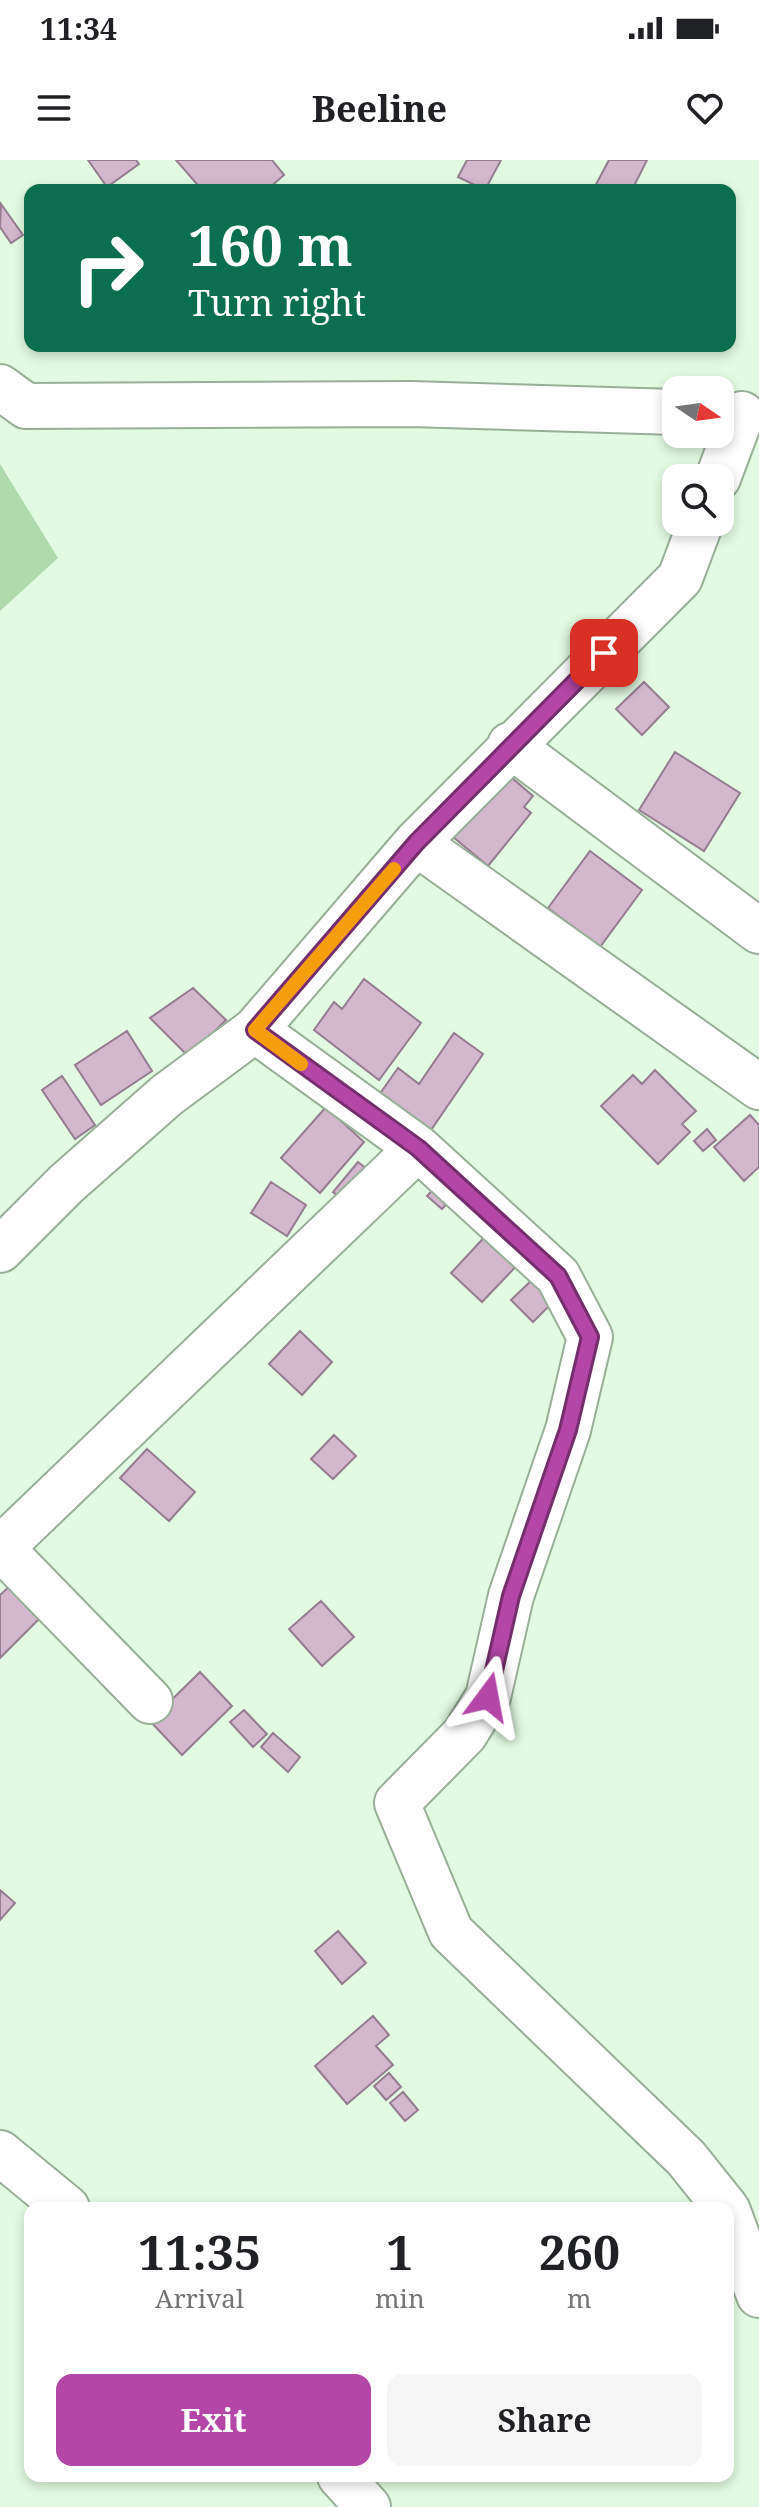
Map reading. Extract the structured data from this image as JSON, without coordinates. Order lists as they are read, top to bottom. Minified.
{"north":"right","page":{"status":"11:34","header":"Beeline","turn":["160 m","Turn right"],"eta":["11:35","Arrival","1","min","260","m"],"buttons":["Exit","Share"]}}
